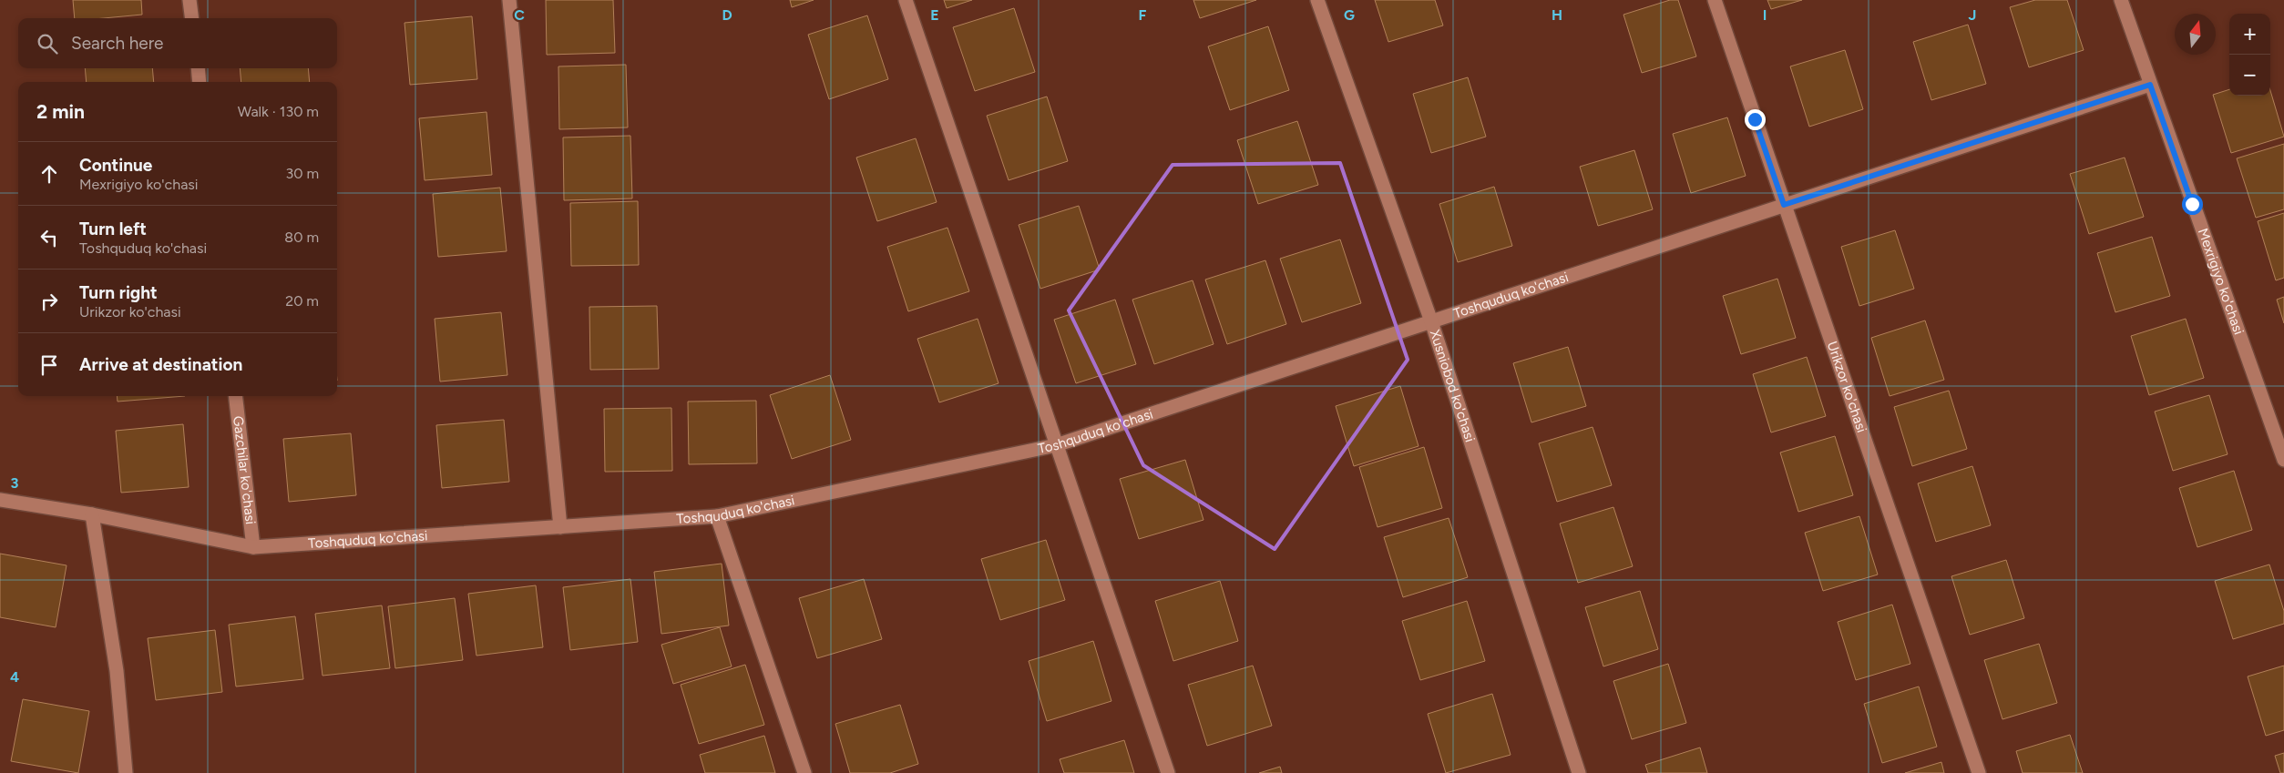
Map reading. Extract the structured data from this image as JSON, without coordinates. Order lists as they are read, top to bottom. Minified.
{"streets":{"street":["Mexrigiyo ko'chasi","Toshquduq ko'chasi","Xusniobod ko'chasi","Urikzor ko'chasi","Gazchilar ko'chasi"]},"crossings":[["Mexrigiyo ko'chasi","Toshquduq ko'chasi"],["Toshquduq ko'chasi","Xusniobod ko'chasi"],["Toshquduq ko'chasi","Urikzor ko'chasi"],["Toshquduq ko'chasi","Gazchilar ko'chasi"]],"north":"top","page":{"map_buttons":["+","−"],"search":"Search here","heading":["2 min","Walk · 130 m"],"list":[["Continue","Mexrigiyo ko'chasi","30 m"],["Turn left","Toshquduq ko'chasi","80 m"],["Turn right","Urikzor ko'chasi","20 m"],"Arrive at destination"]},"grid":{"columns":["C","D","E","F","G","H","I","J"],"rows":["3","4"]}}
